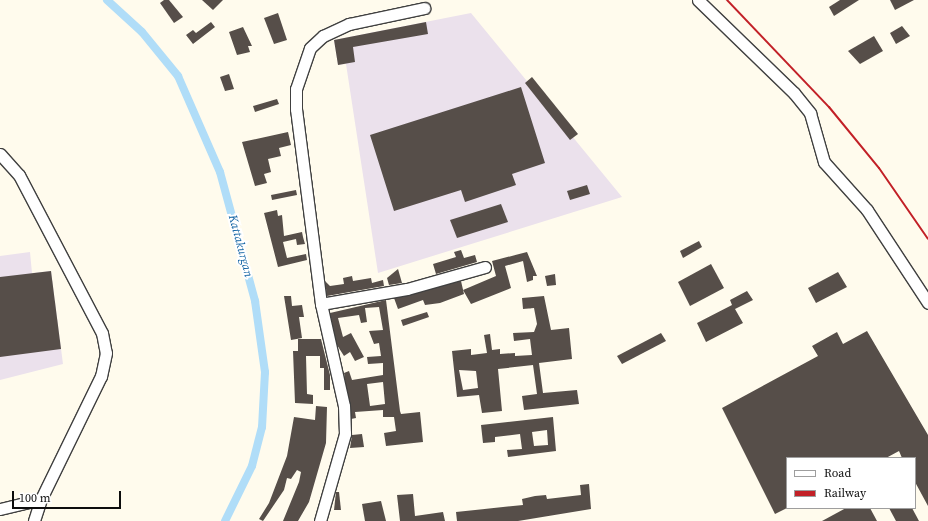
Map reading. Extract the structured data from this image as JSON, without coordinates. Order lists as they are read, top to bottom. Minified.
{"water":["Kattakurgan"],"legend":["Road","Railway"],"scale_bar":"100 m"}
